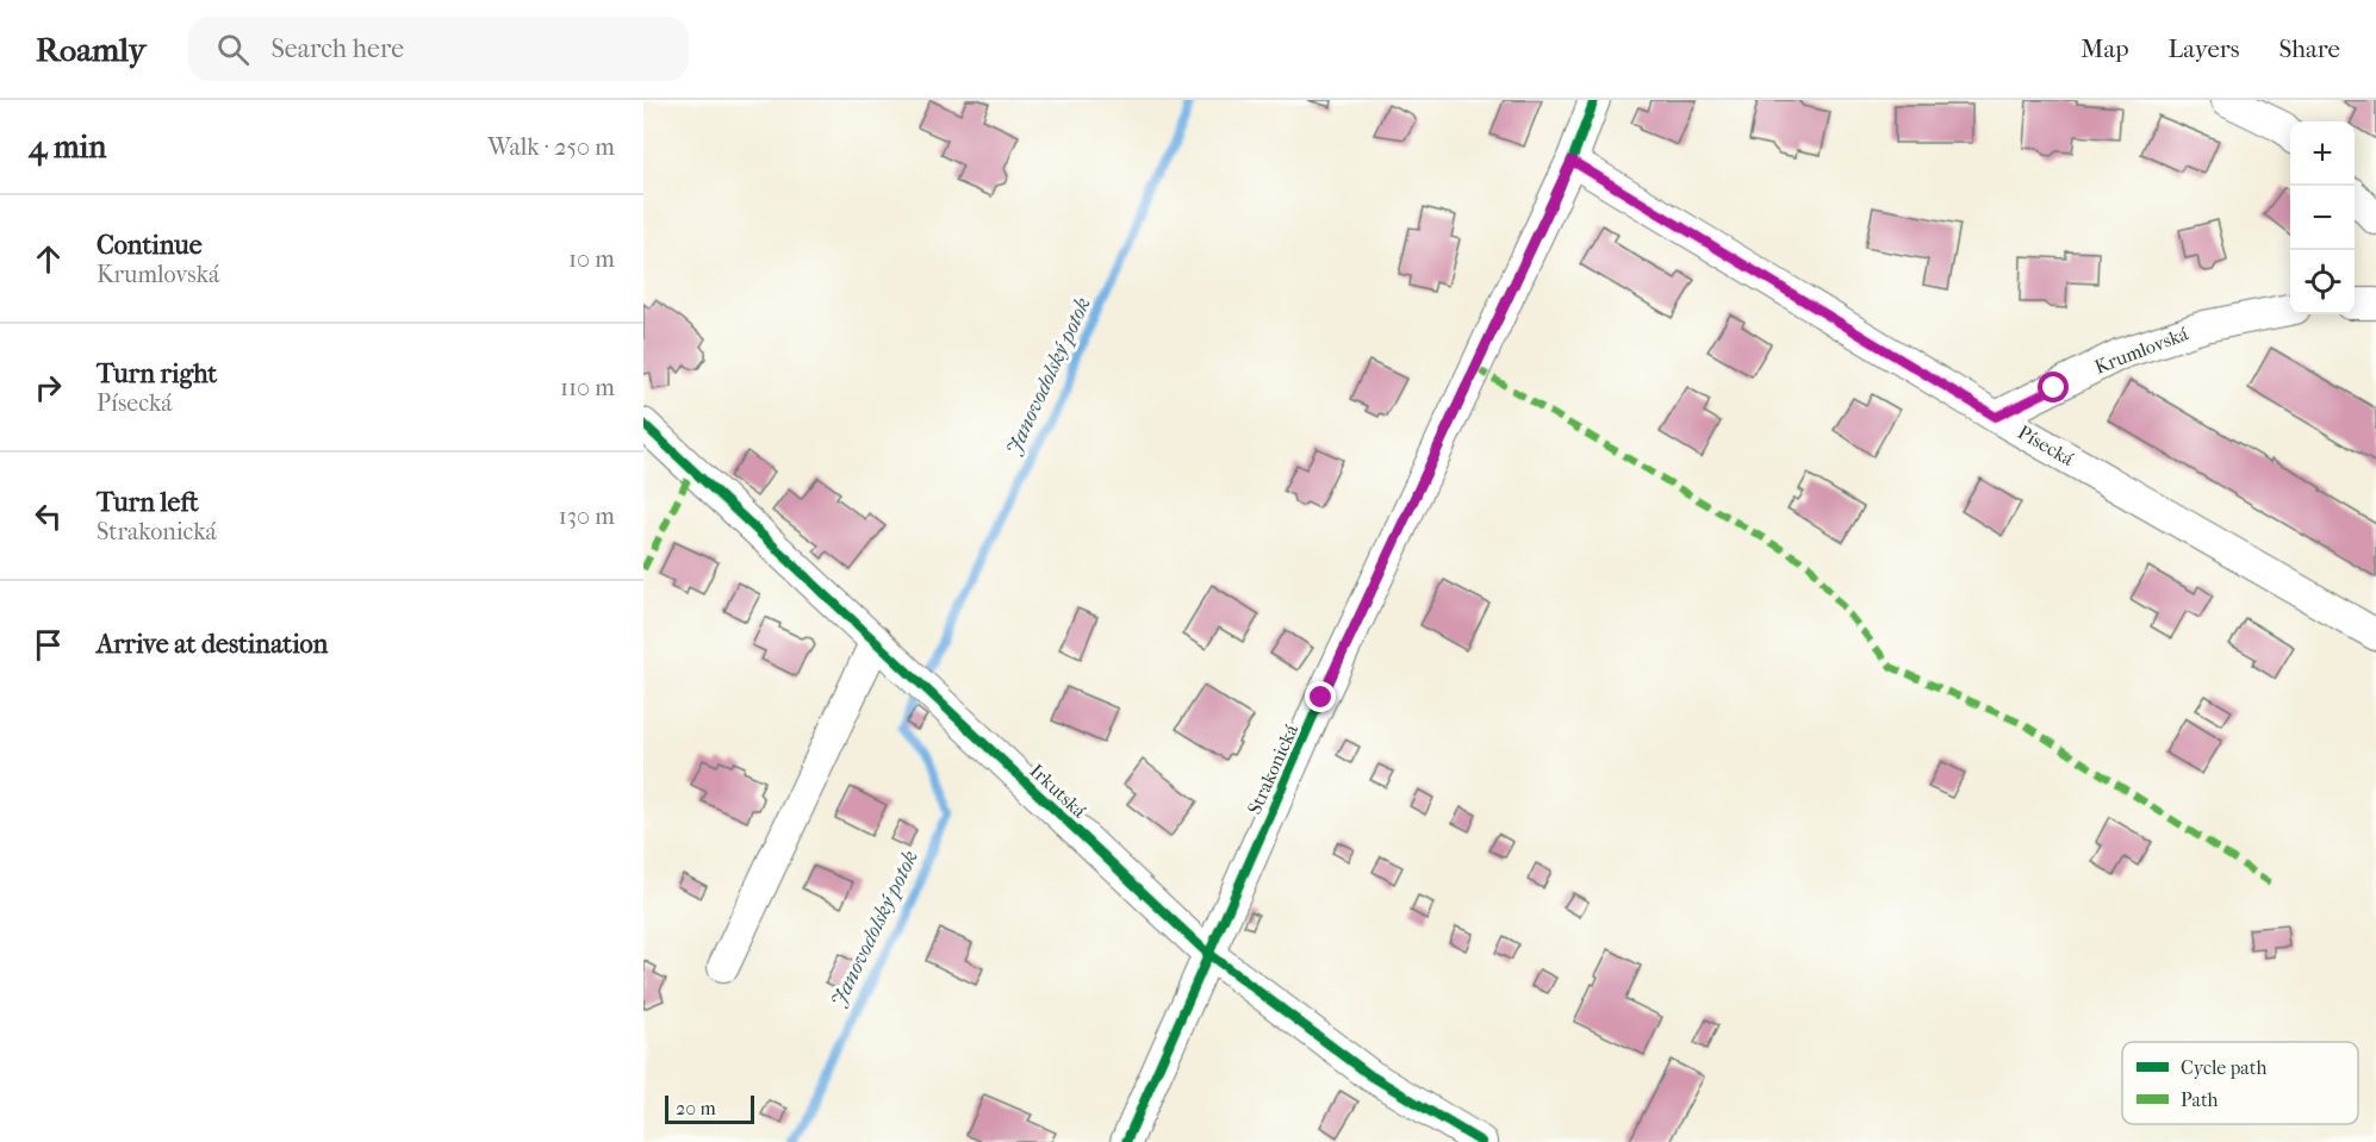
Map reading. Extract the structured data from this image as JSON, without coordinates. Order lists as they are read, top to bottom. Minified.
{"streets":{"street":["Krumlovská","Písecká","Strakonická","Irkutská"]},"crossings":[["Krumlovská","Písecká"],["Písecká","Strakonická"],["Strakonická","Irkutská"]],"water":["Janovodolský potok"],"legend":["Cycle path","Path"],"scale_bar":"20 m","page":{"header":"Roamly","search":"Search here","nav":["Map","Layers","Share"],"heading":["4 min","Walk · 250 m"],"map_buttons":["+","−"],"list":[["Continue","Krumlovská","10 m"],["Turn right","Písecká","110 m"],["Turn left","Strakonická","130 m"],"Arrive at destination"],"scale":"20 m"}}
